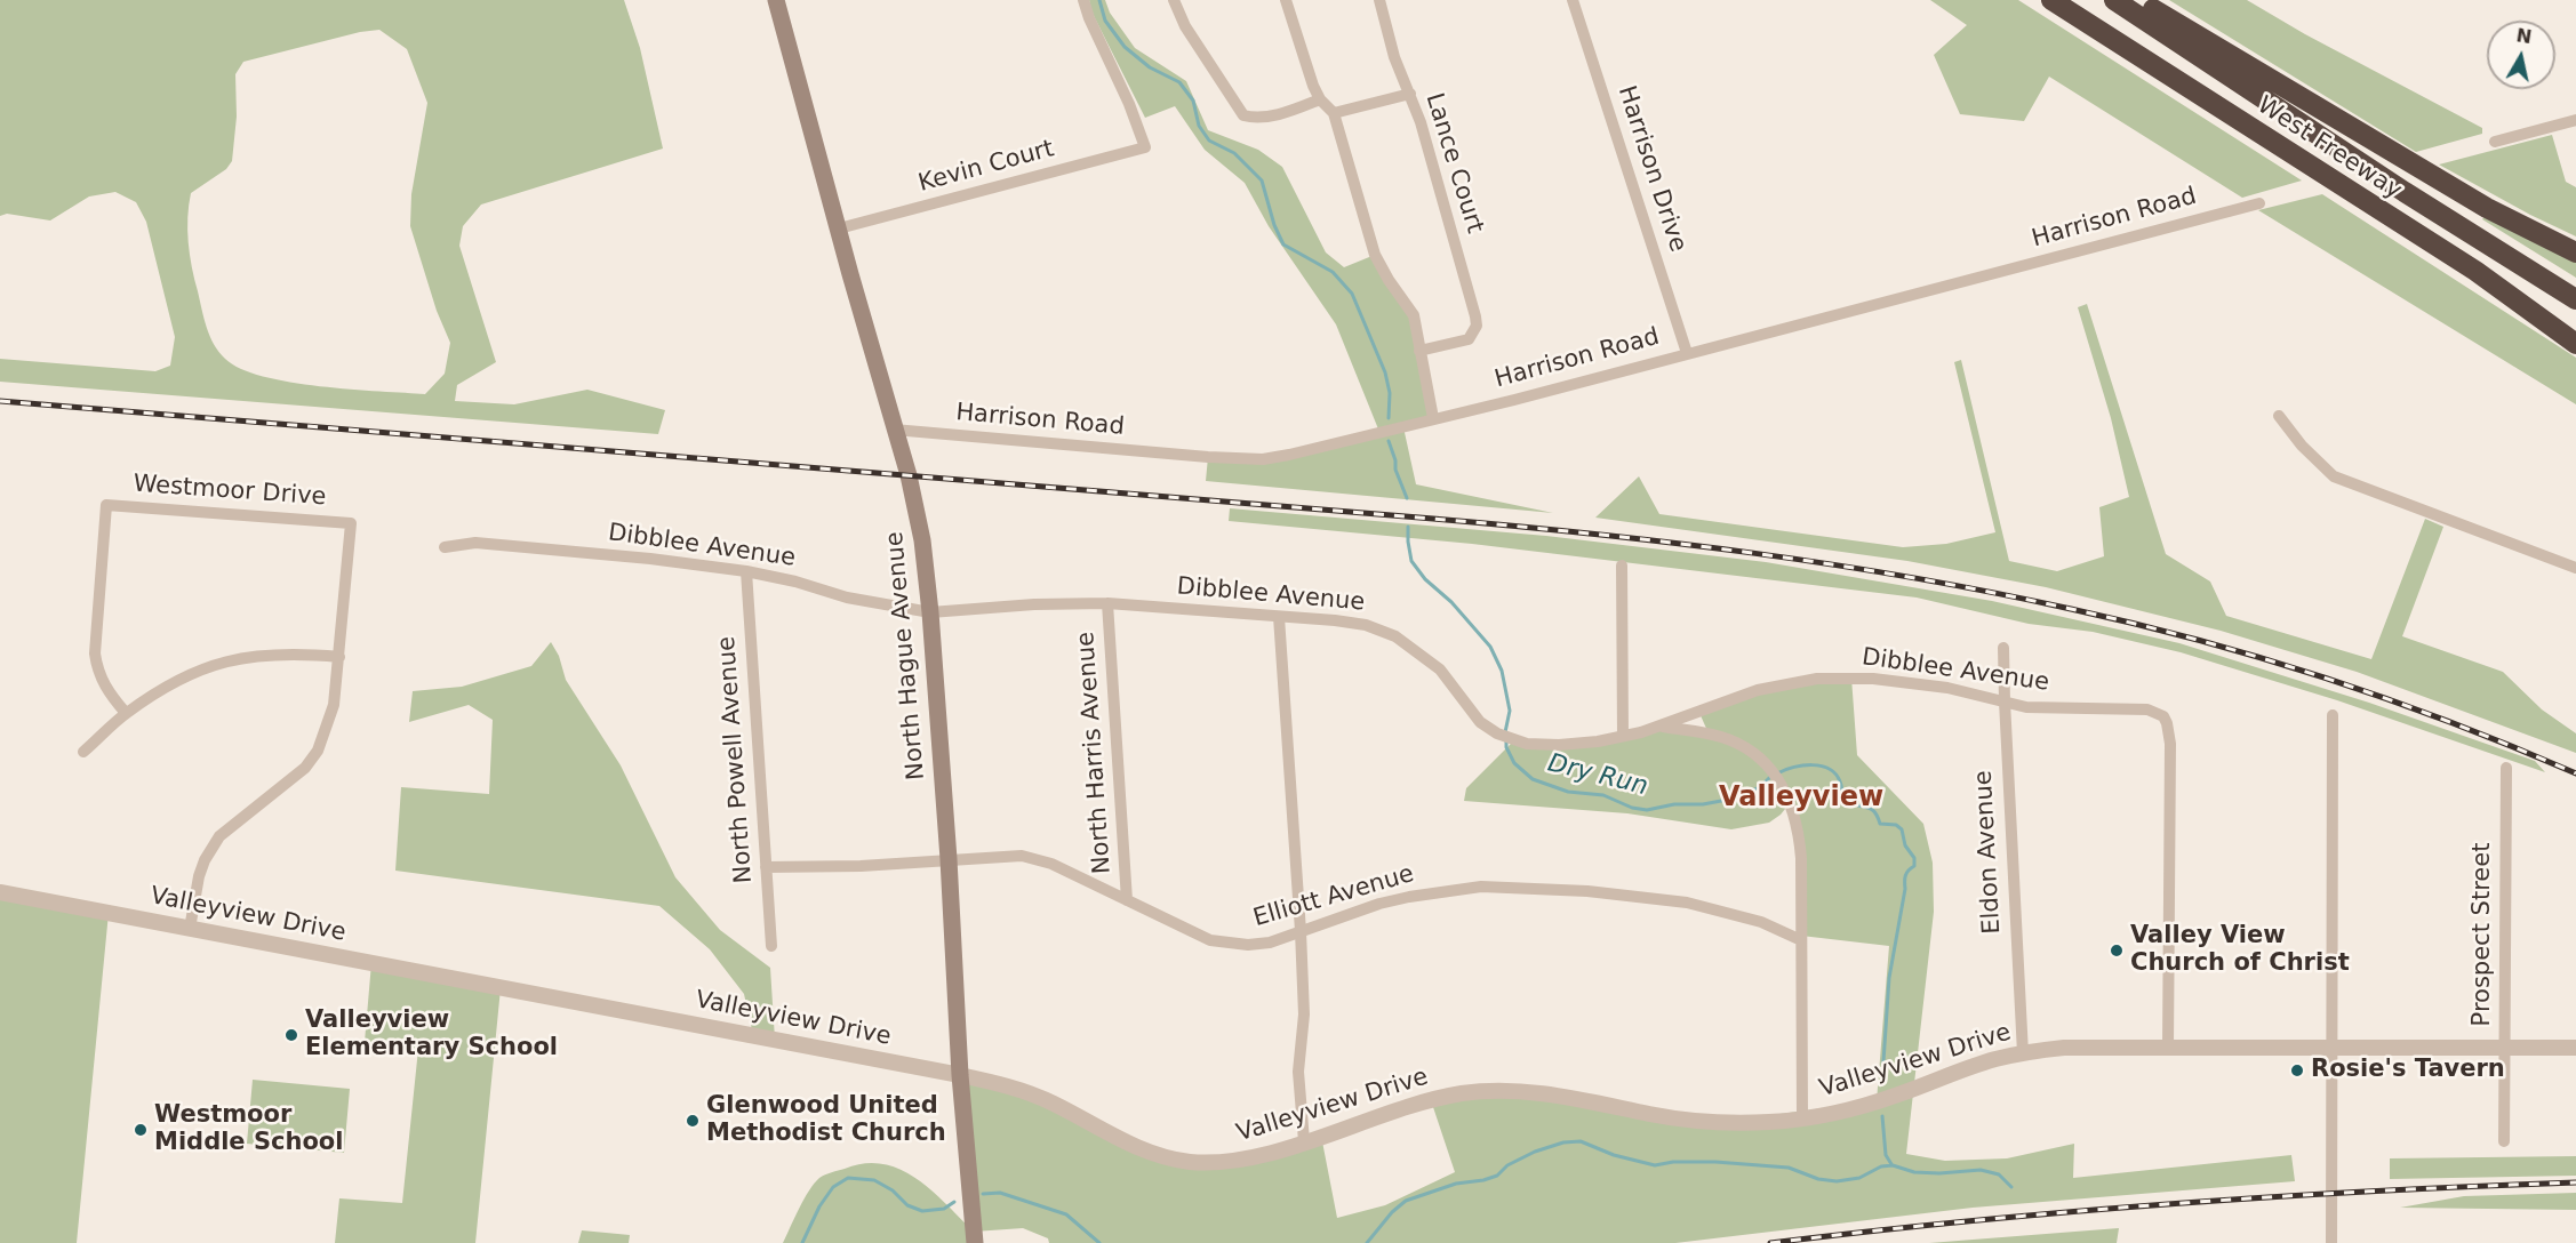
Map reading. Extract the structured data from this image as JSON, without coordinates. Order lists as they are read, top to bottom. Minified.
{"streets":{"highway":["West Freeway"],"main road":["North Hague Avenue"],"street":["Lance Court","Kevin Court","Harrison Drive","Harrison Road","Westmoor Drive","Dibblee Avenue","North Harris Avenue","North Powell Avenue","Eldon Avenue","Elliott Avenue","Valleyview Drive","Prospect Street"]},"crossings":[["Kevin Court","North Hague Avenue"],["Harrison Drive","Harrison Road"],["Harrison Road","North Hague Avenue"],["Dibblee Avenue","North Hague Avenue"],["Dibblee Avenue","North Harris Avenue"],["Dibblee Avenue","North Powell Avenue"],["Dibblee Avenue","Eldon Avenue"],["Dibblee Avenue","Valleyview Drive"],["North Hague Avenue","Elliott Avenue"],["North Hague Avenue","Valleyview Drive"],["North Harris Avenue","Elliott Avenue"],["North Powell Avenue","Elliott Avenue"],["Eldon Avenue","Valleyview Drive"],["Valleyview Drive","Prospect Street"]],"districts":["Valleyview"],"water":["Dry Run"],"places":["Valley View Church of Christ","Valleyview Elementary School","Rosie's Tavern","Glenwood United Methodist Church","Westmoor Middle School"],"north":"top"}
